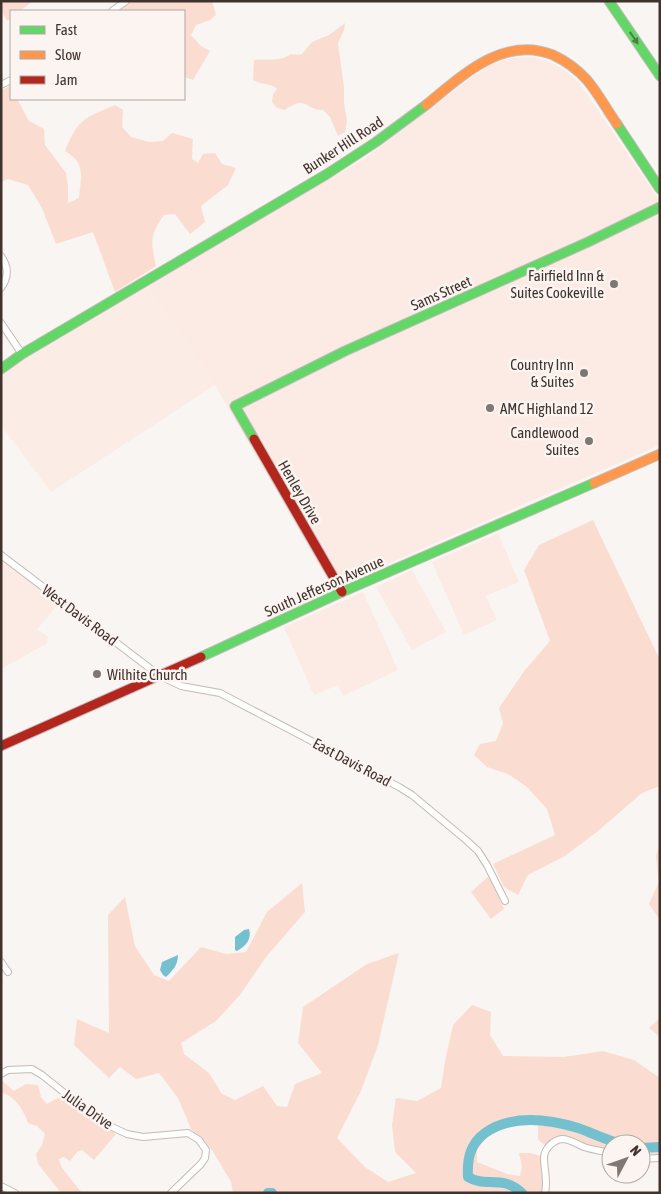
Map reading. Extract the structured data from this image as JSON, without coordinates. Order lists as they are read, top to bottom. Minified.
{"streets":{"main road":["Bunker Hill Road","Sams Street","Henley Drive","South Jefferson Avenue"],"street":["West Davis Road","East Davis Road","Julia Drive"]},"crossings":[["Sams Street","Henley Drive"],["Henley Drive","South Jefferson Avenue"],["South Jefferson Avenue","West Davis Road"],["South Jefferson Avenue","East Davis Road"],["West Davis Road","East Davis Road"]],"places":["Fairfield Inn & Suites Cookeville","Country Inn & Suites","AMC Highland 12","Candlewood Suites","Wilhite Church"],"legend":["Fast","Slow","Jam"],"north":"top right"}
